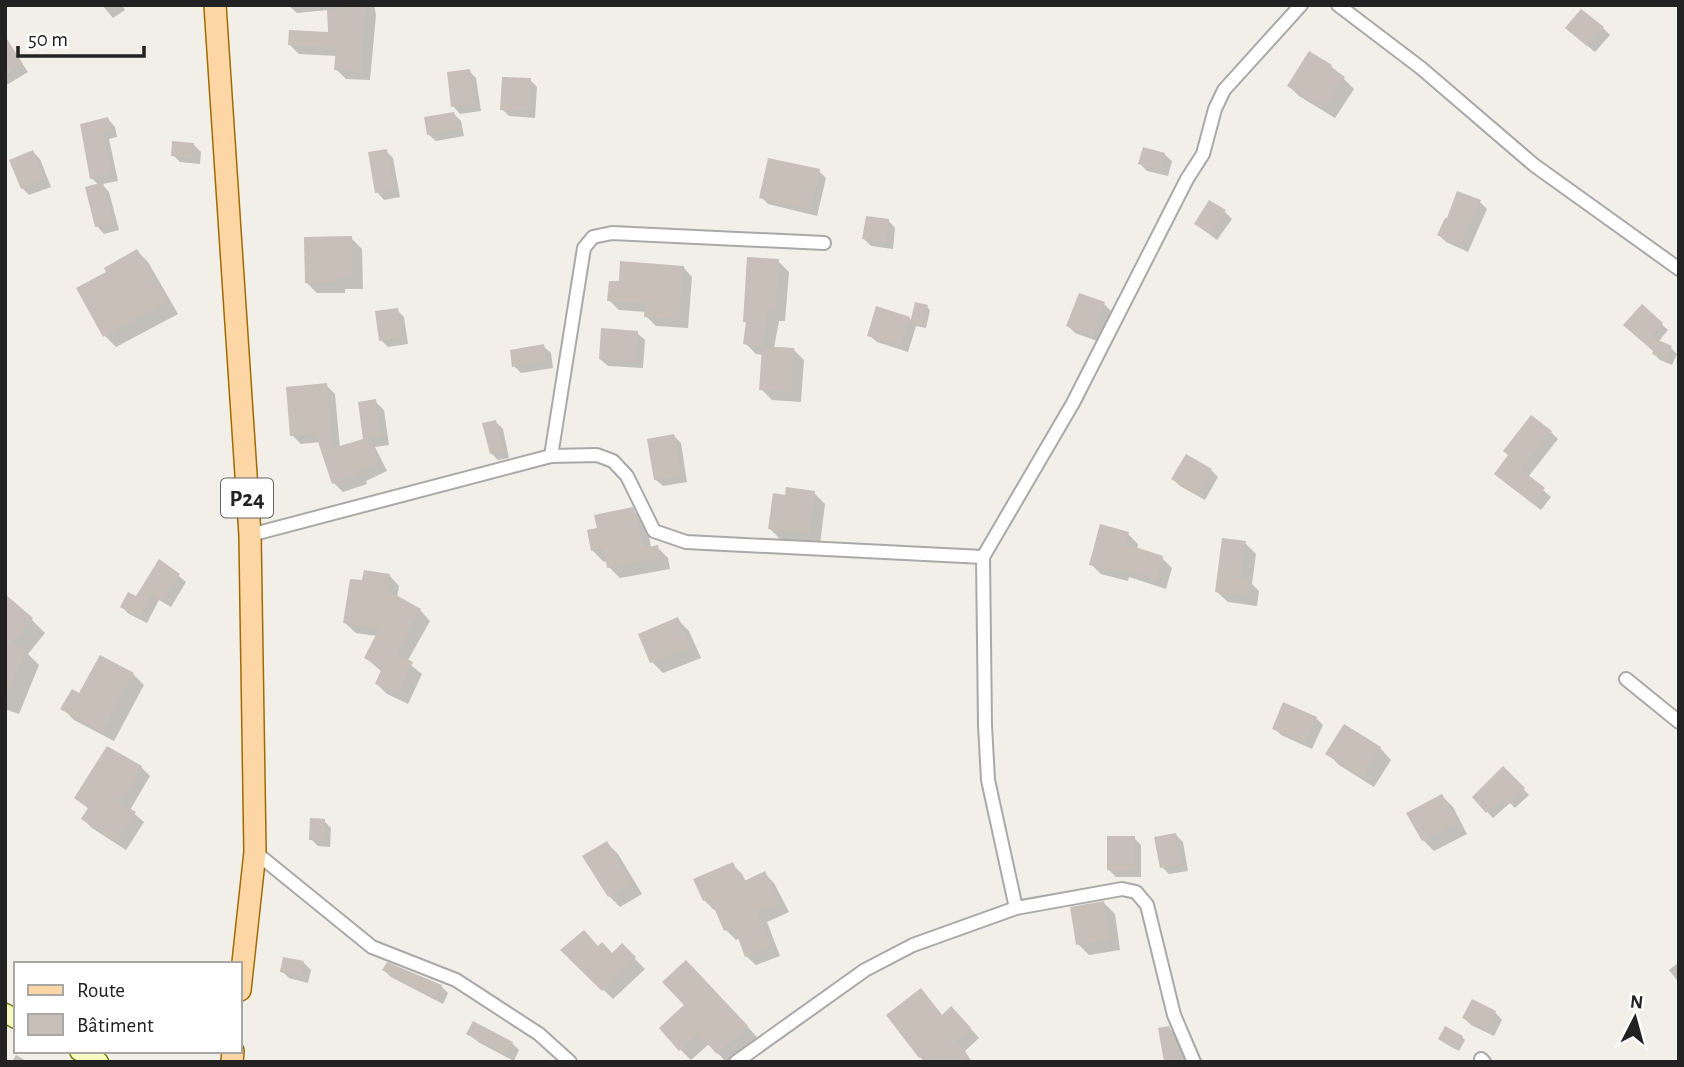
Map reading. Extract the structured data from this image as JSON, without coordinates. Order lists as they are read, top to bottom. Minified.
{"streets":{"main road":["P24"]},"legend":["Route","Bâtiment"],"scale_bar":"50 m","north":"top"}
